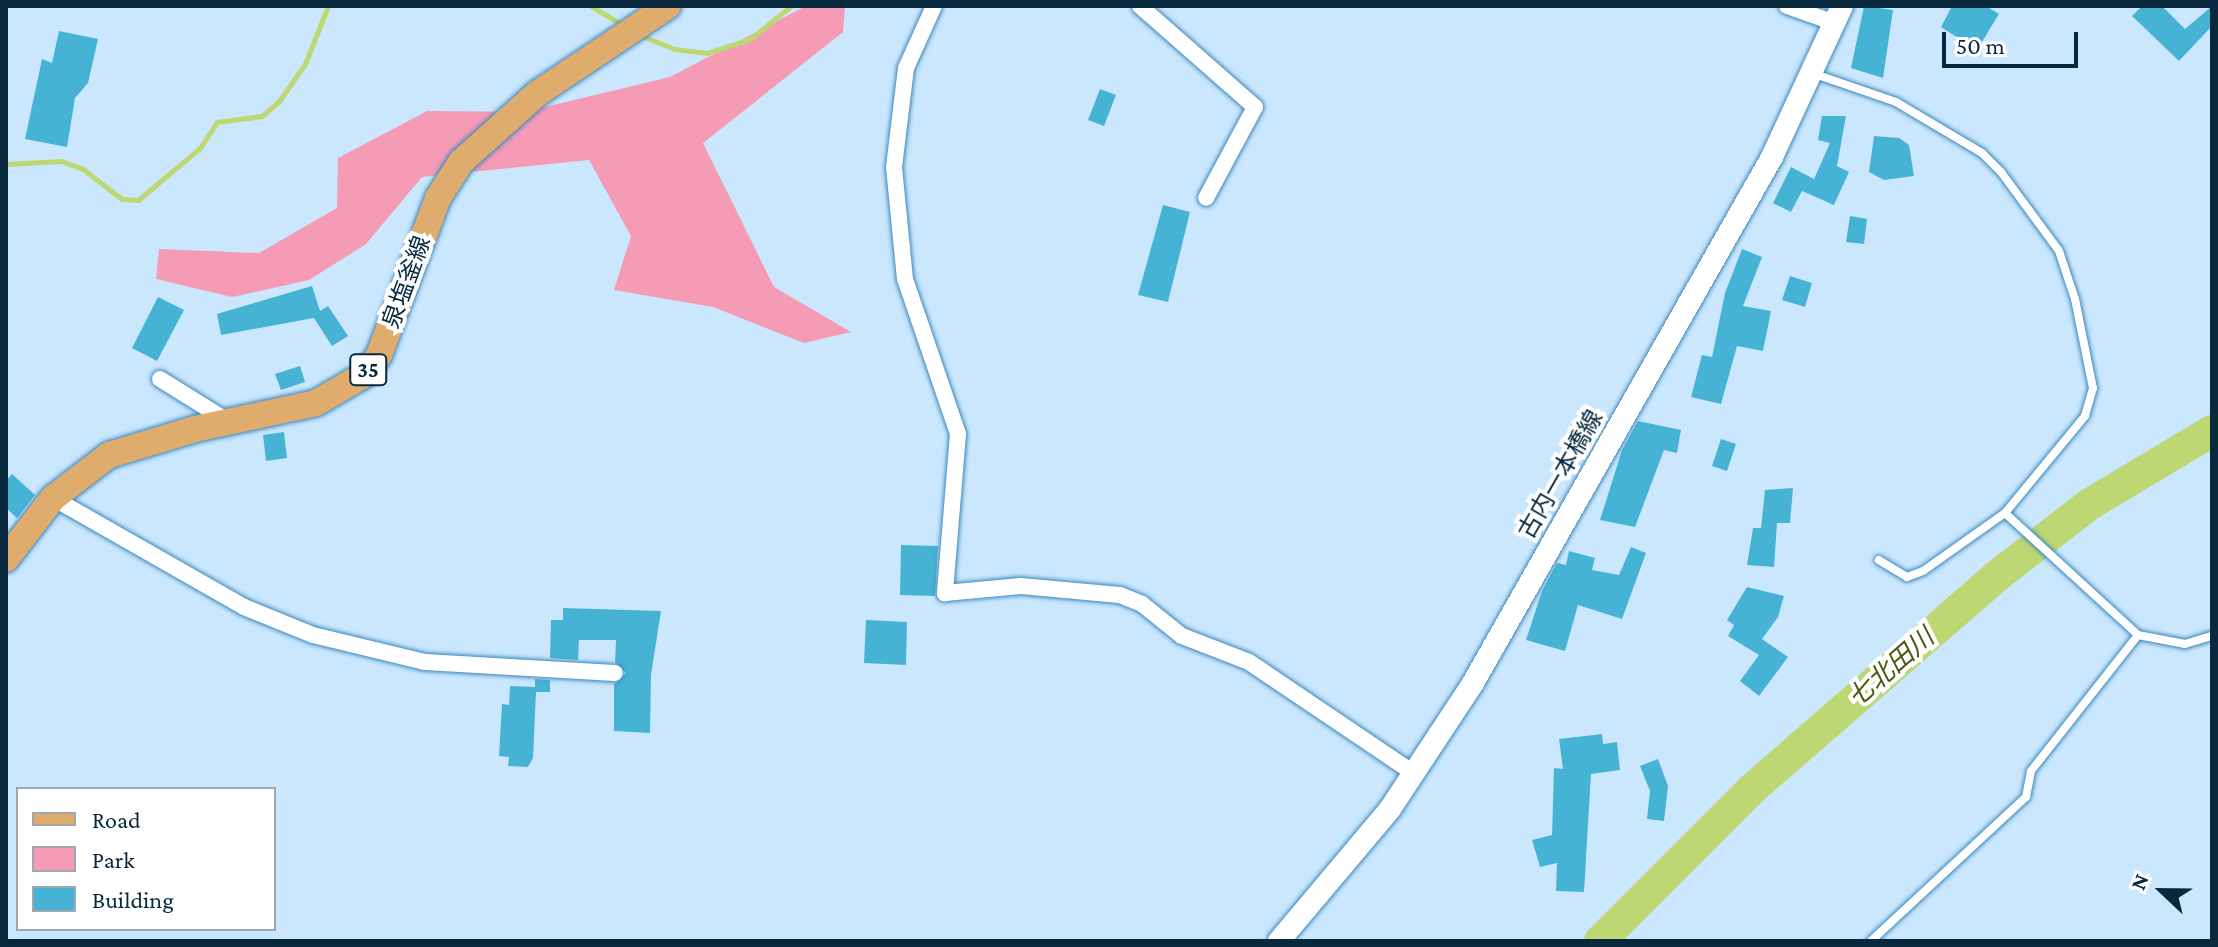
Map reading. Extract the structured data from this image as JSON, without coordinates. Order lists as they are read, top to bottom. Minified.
{"streets":{"main road":["泉塩釜線","35"],"street":["古内一本橋線"]},"water":["七北田川"],"legend":["Road","Park","Building"],"scale_bar":"50 m","north":"left"}
